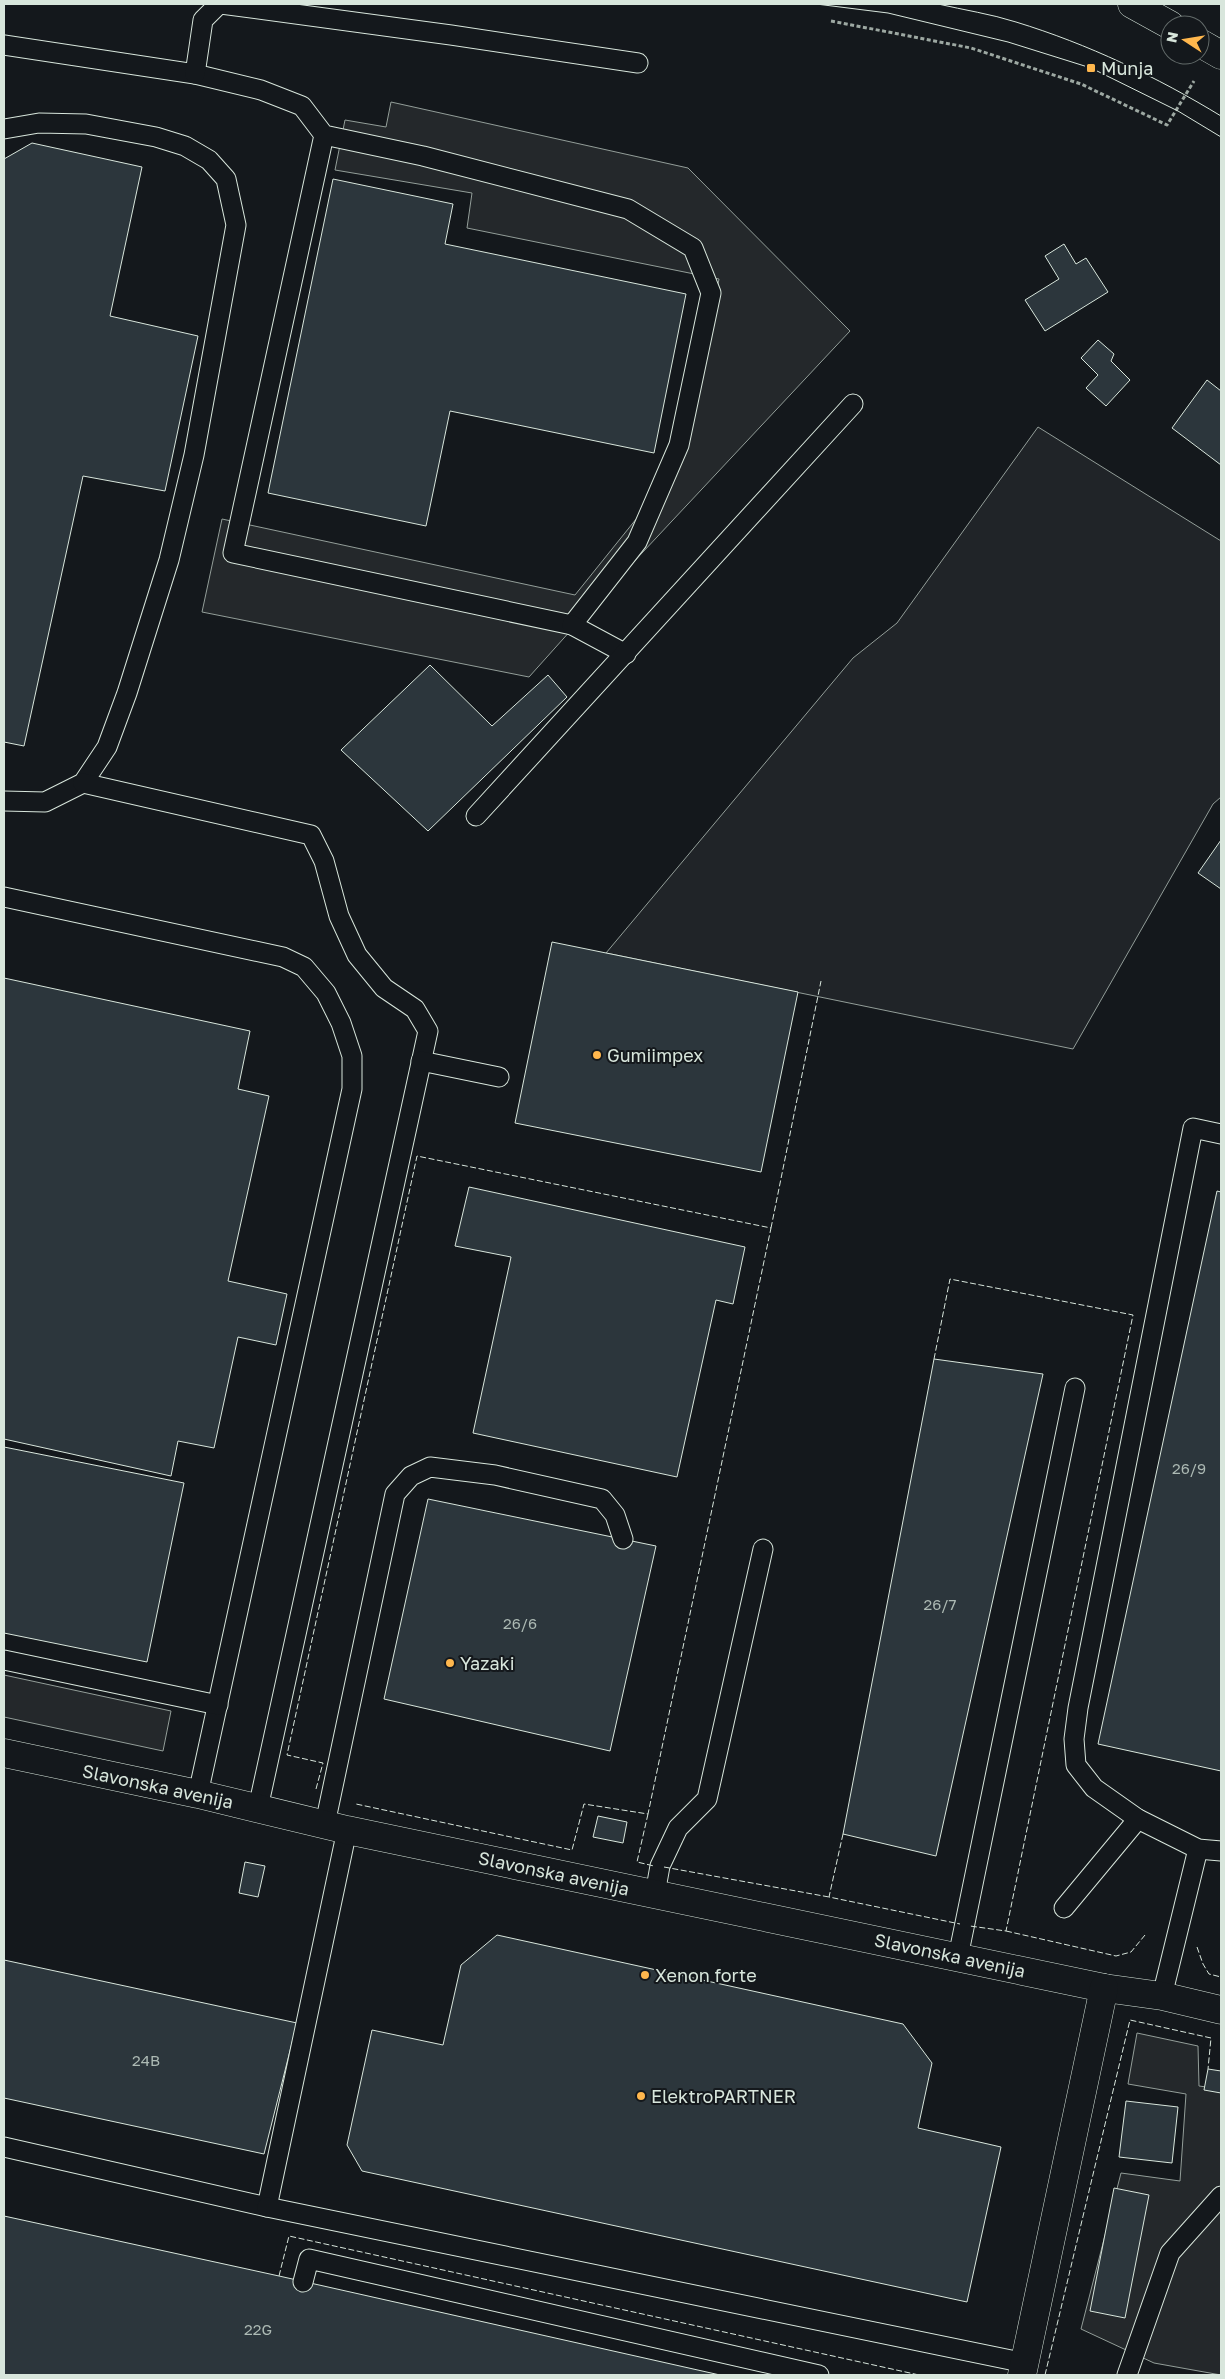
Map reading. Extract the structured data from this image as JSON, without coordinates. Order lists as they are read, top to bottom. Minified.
{"streets":{"street":["Slavonska avenija"]},"places":{"transit":["Munja"],"other":["Gumiimpex","Yazaki","Xenon forte","ElektroPARTNER"]},"house_numbers":["26/9","26/7","26/6","24B","22G"],"north":"left"}
